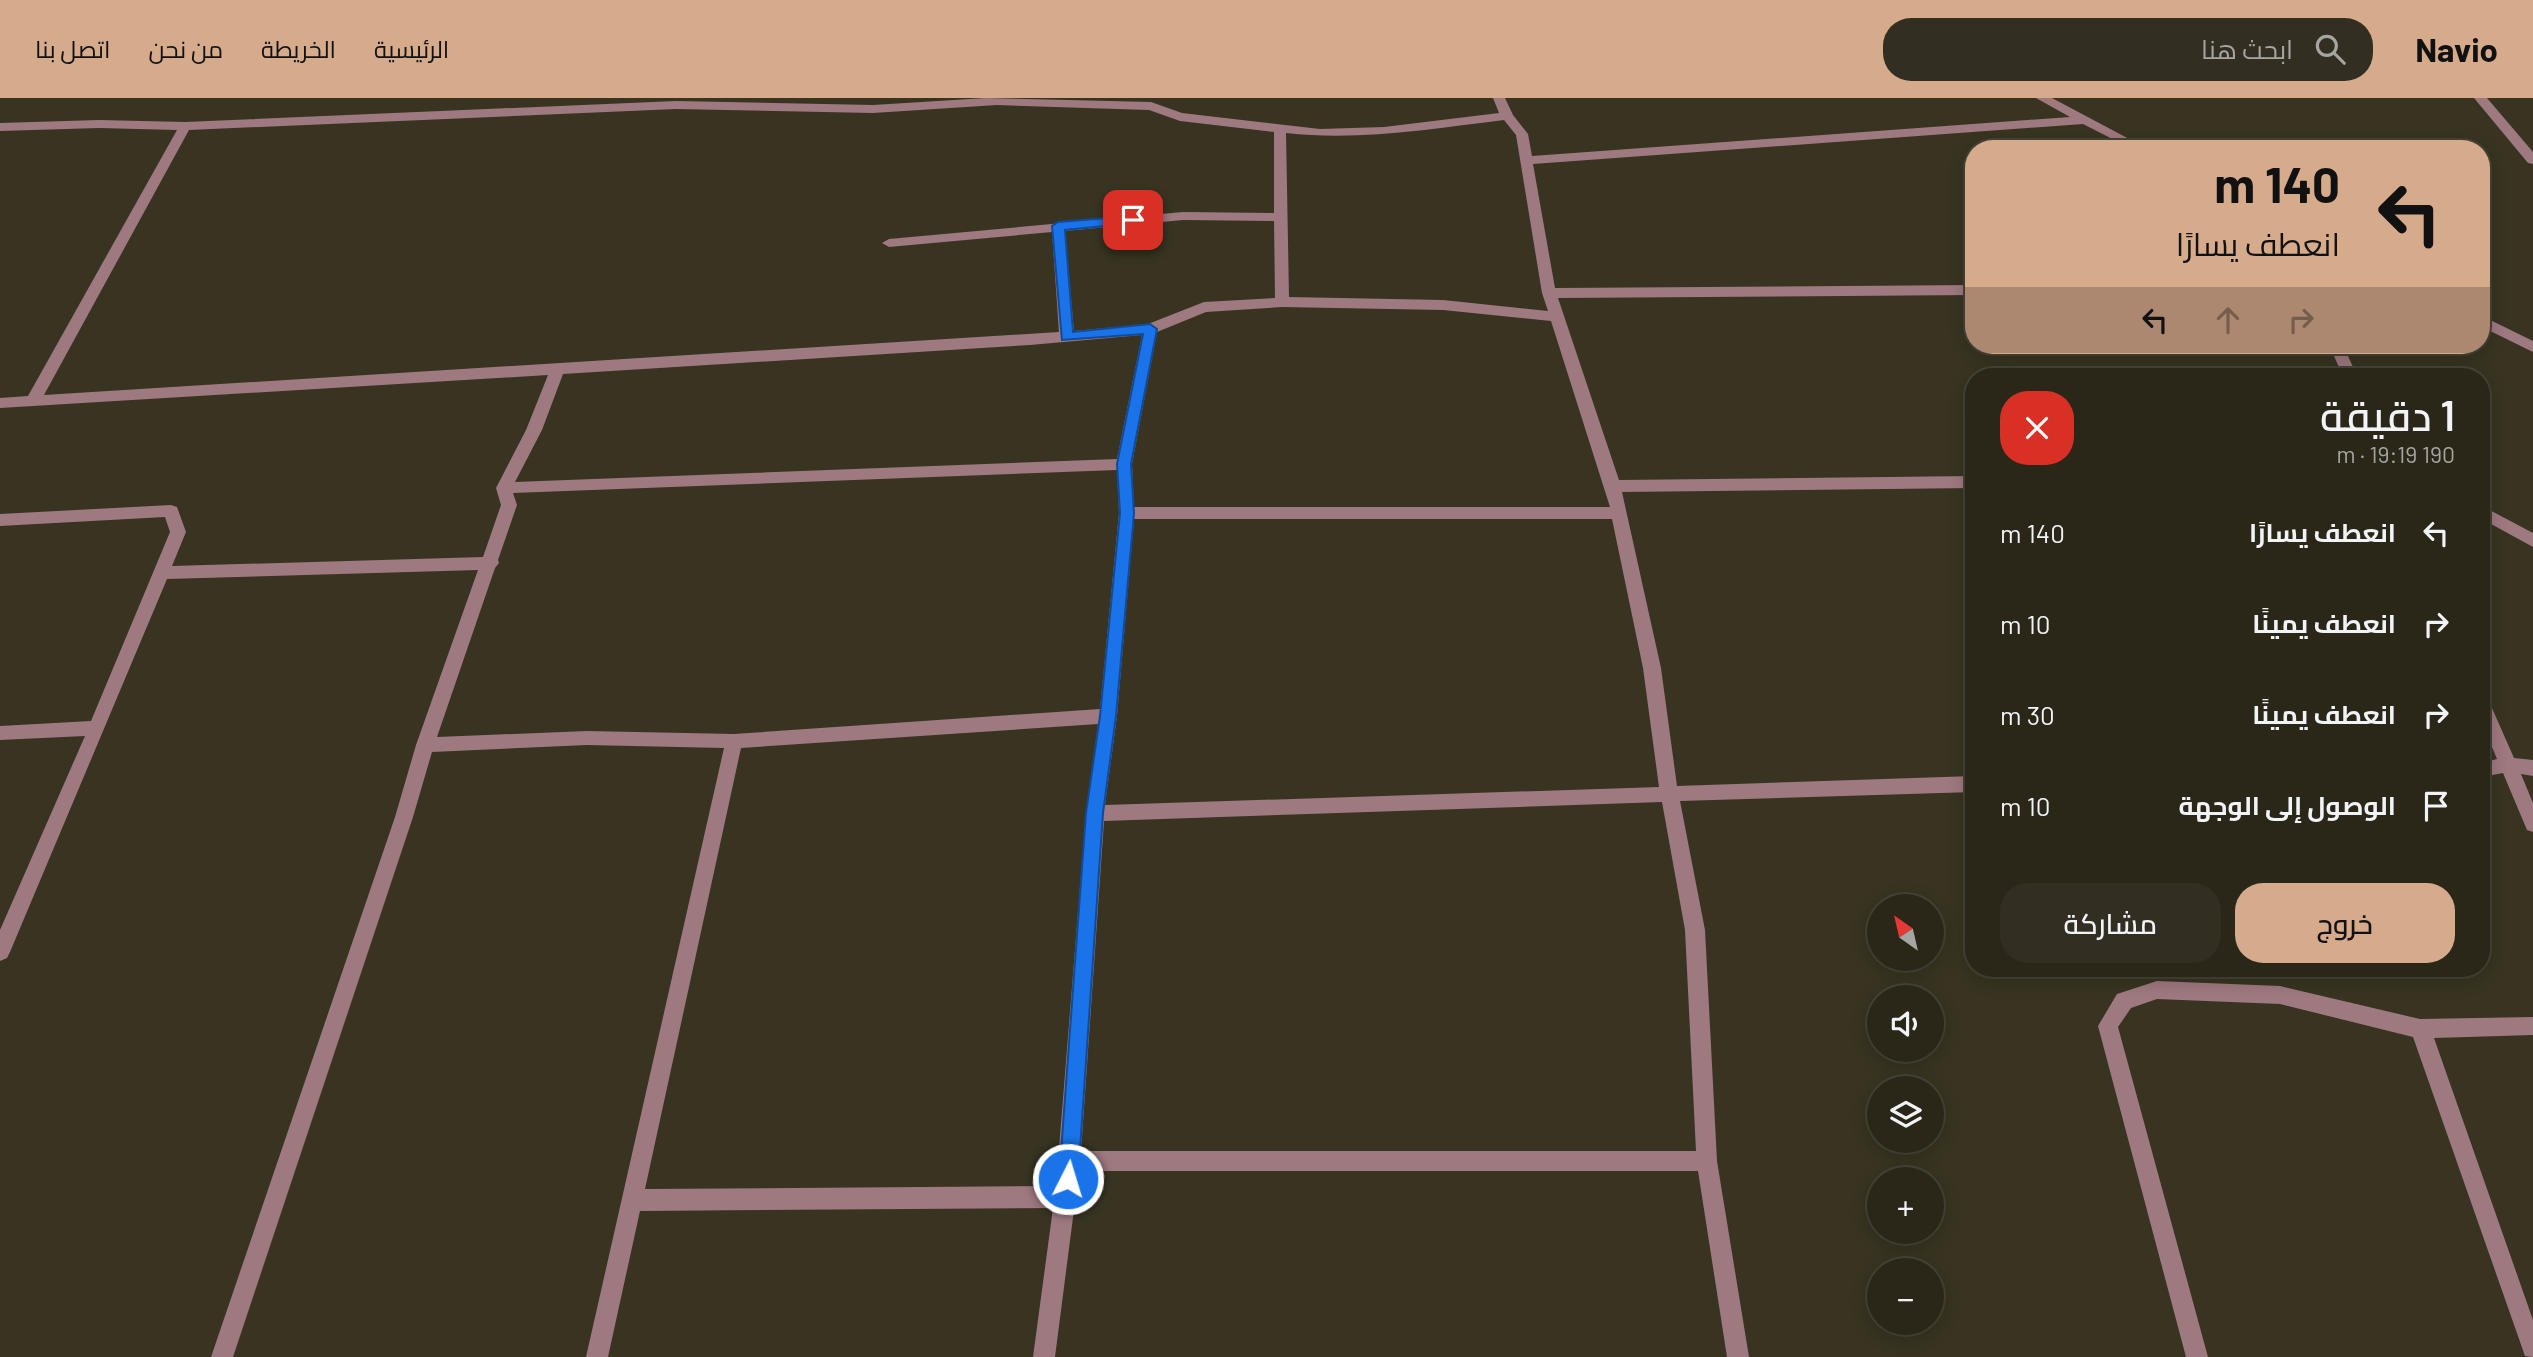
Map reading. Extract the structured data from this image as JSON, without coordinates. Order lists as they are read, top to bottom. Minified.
{"north":"top left","page":{"header":"Navio","search":"ابحث هنا","nav":["الرئيسية","الخريطة","من نحن","اتصل بنا"],"turn":["140 m","انعطف يسارًا"],"heading":["1 دقيقة","190 m · 19:19"],"list":[{"name":"انعطف يسارًا","value":"140 m"},{"name":"انعطف يمينًا","value":"10 m"},{"name":"انعطف يمينًا","value":"30 m"},{"name":"الوصول إلى الوجهة","value":"10 m"}],"buttons":["خروج","مشاركة"],"map_buttons":["+","−"]}}
